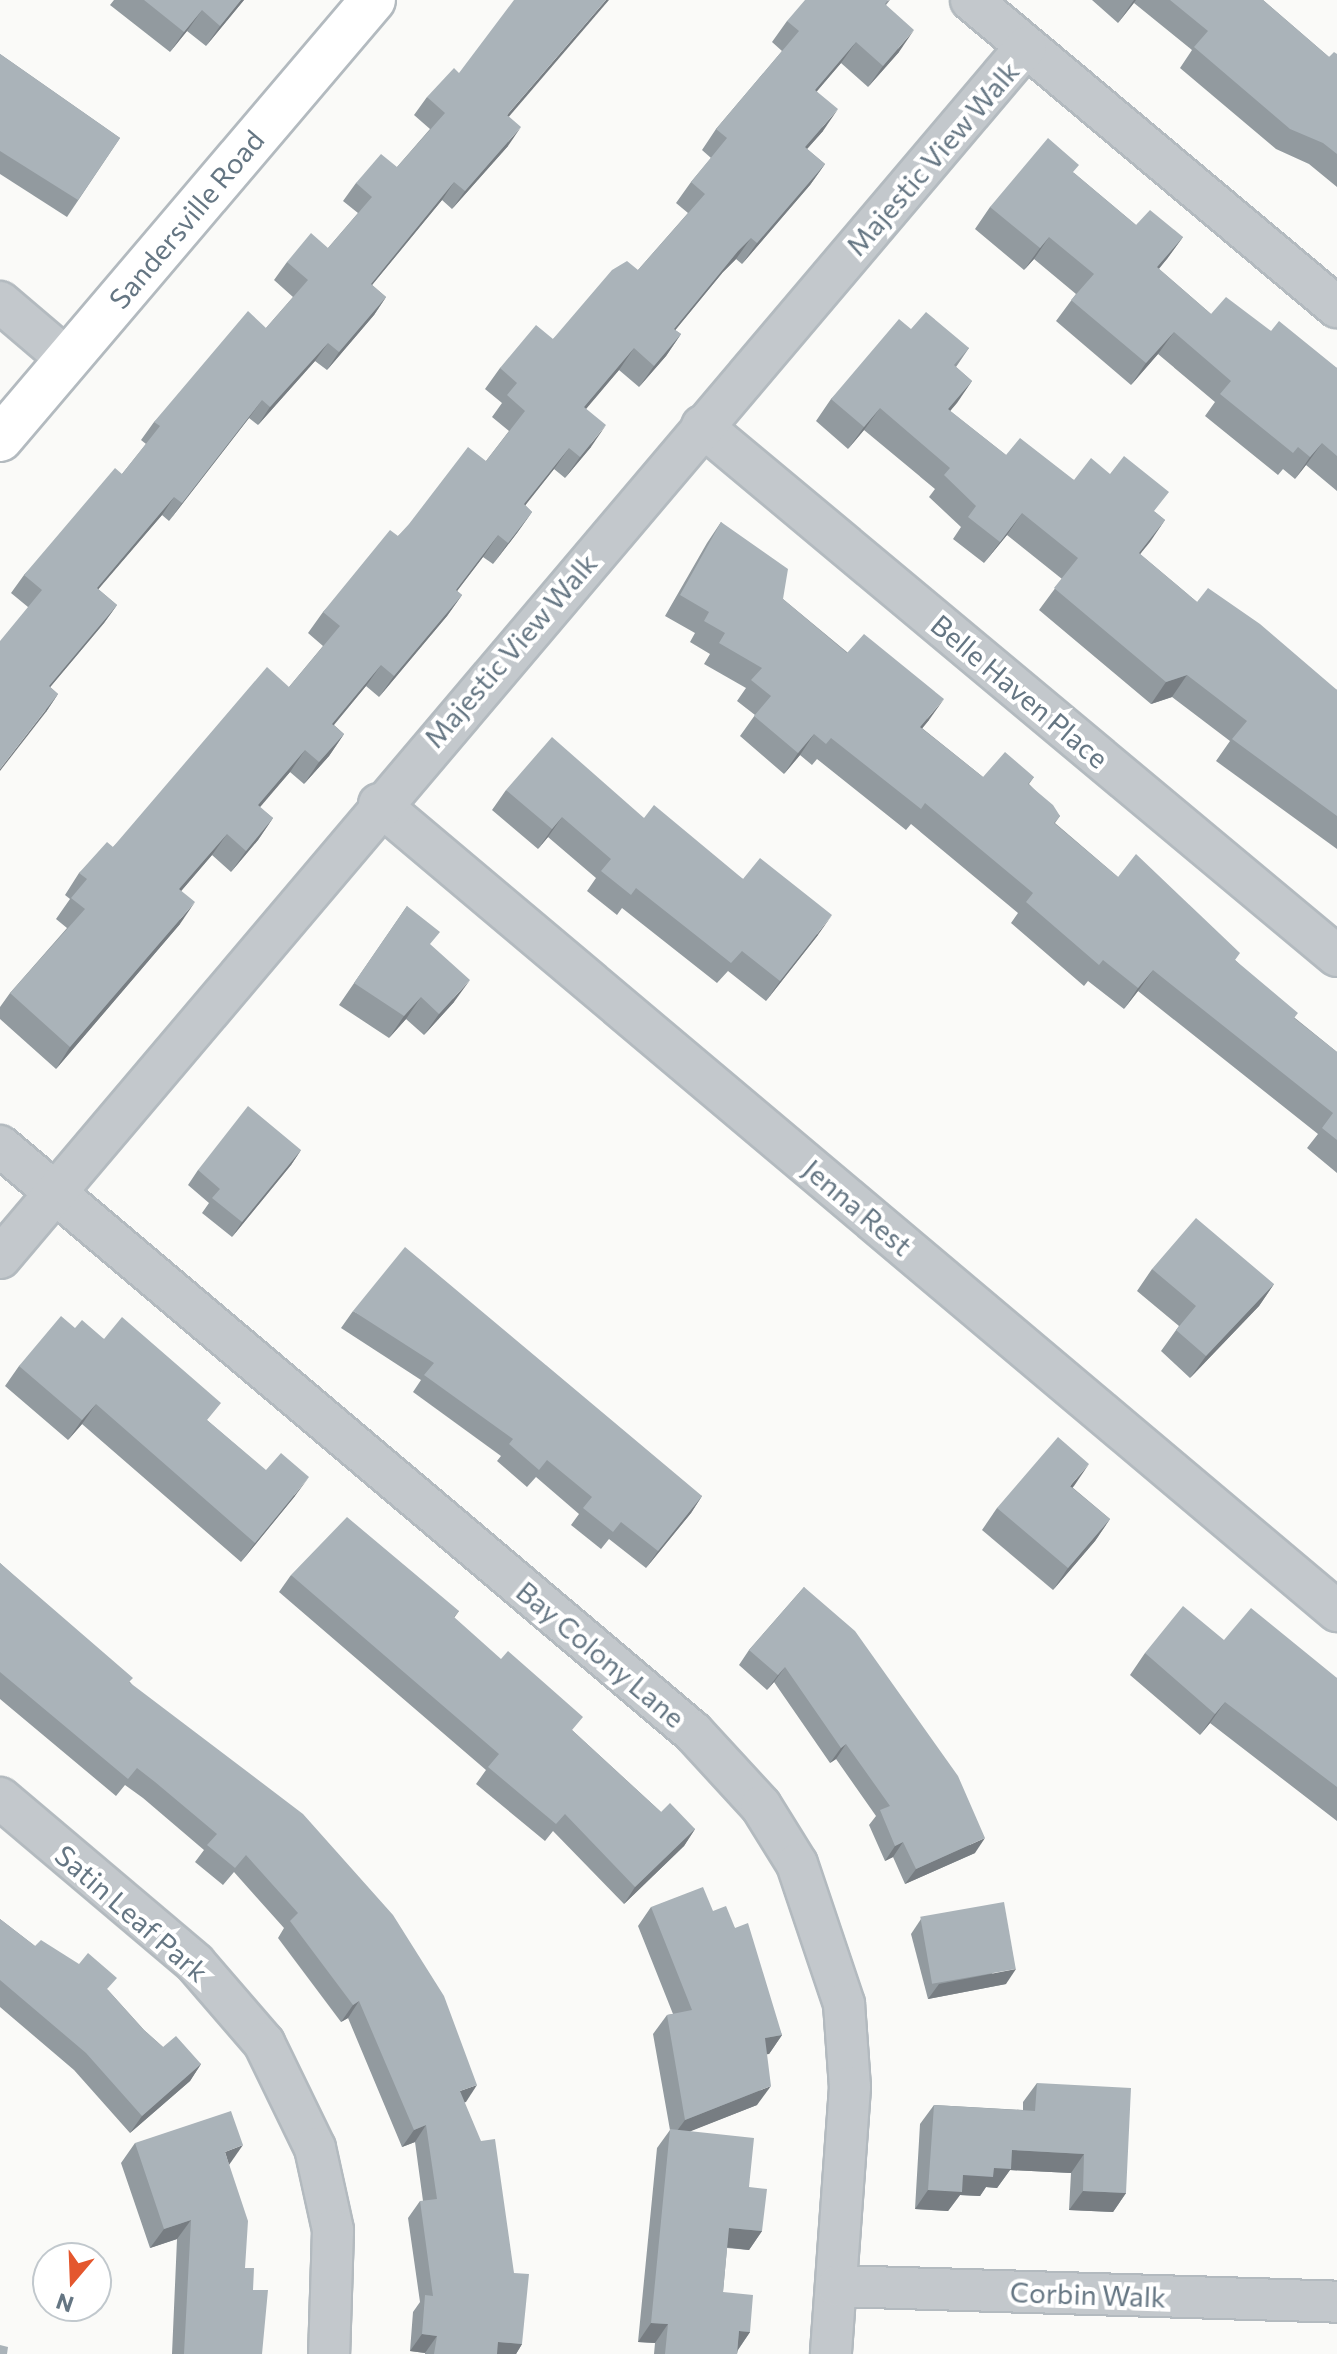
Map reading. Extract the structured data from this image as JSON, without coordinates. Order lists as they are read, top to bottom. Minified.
{"streets":{"street":["Majestic View Walk","Sandersville Road","Belle Haven Place","Jenna Rest","Bay Colony Lane","Satin Leaf Park","Corbin Walk"]},"crossings":[["Majestic View Walk","Belle Haven Place"],["Majestic View Walk","Jenna Rest"],["Majestic View Walk","Bay Colony Lane"],["Bay Colony Lane","Corbin Walk"]],"north":"bottom"}
